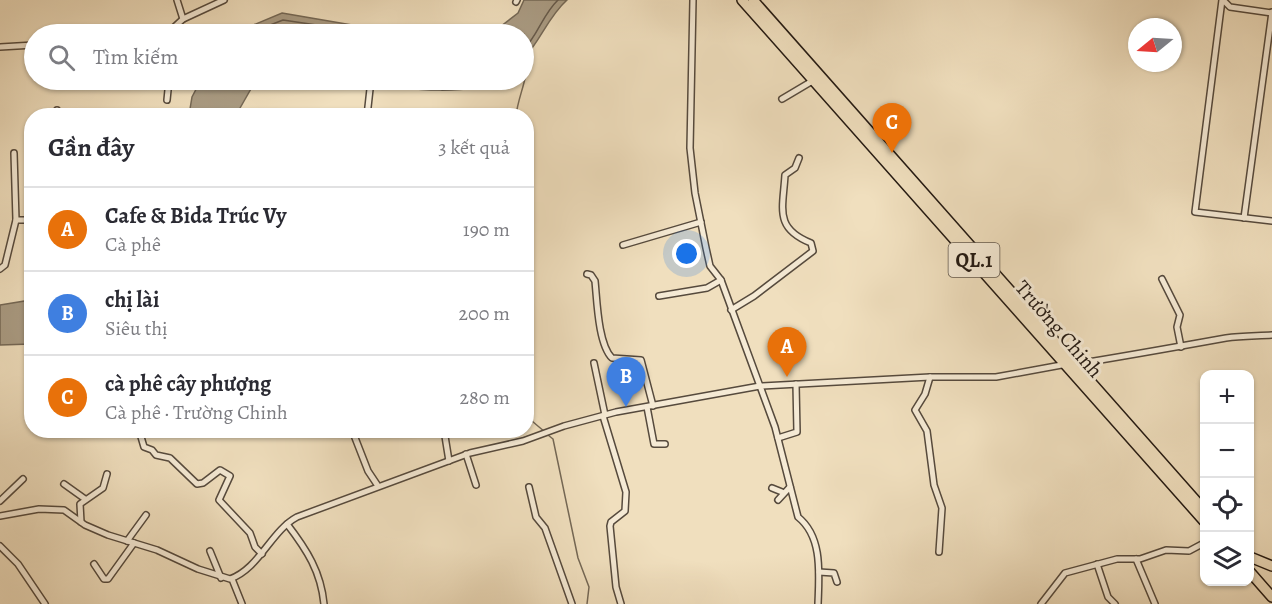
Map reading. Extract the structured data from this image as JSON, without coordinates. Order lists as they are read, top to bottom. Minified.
{"streets":{"highway":["QL.1","Trường Chinh"]},"north":"left","page":{"search":"Tìm kiếm","pins":["C","A","B"],"heading":["Gần đây","3 kết quả"],"list":[{"mark":"A","name":"Cafe & Bida Trúc Vy","note":"Cà phê","value":"190 m"},{"mark":"B","name":"chị lài","note":"Siêu thị","value":"200 m"},{"mark":"C","name":"cà phê cây phượng","note":"Cà phê · Trường Chinh","value":"280 m"}],"map_buttons":["+","−"]}}
